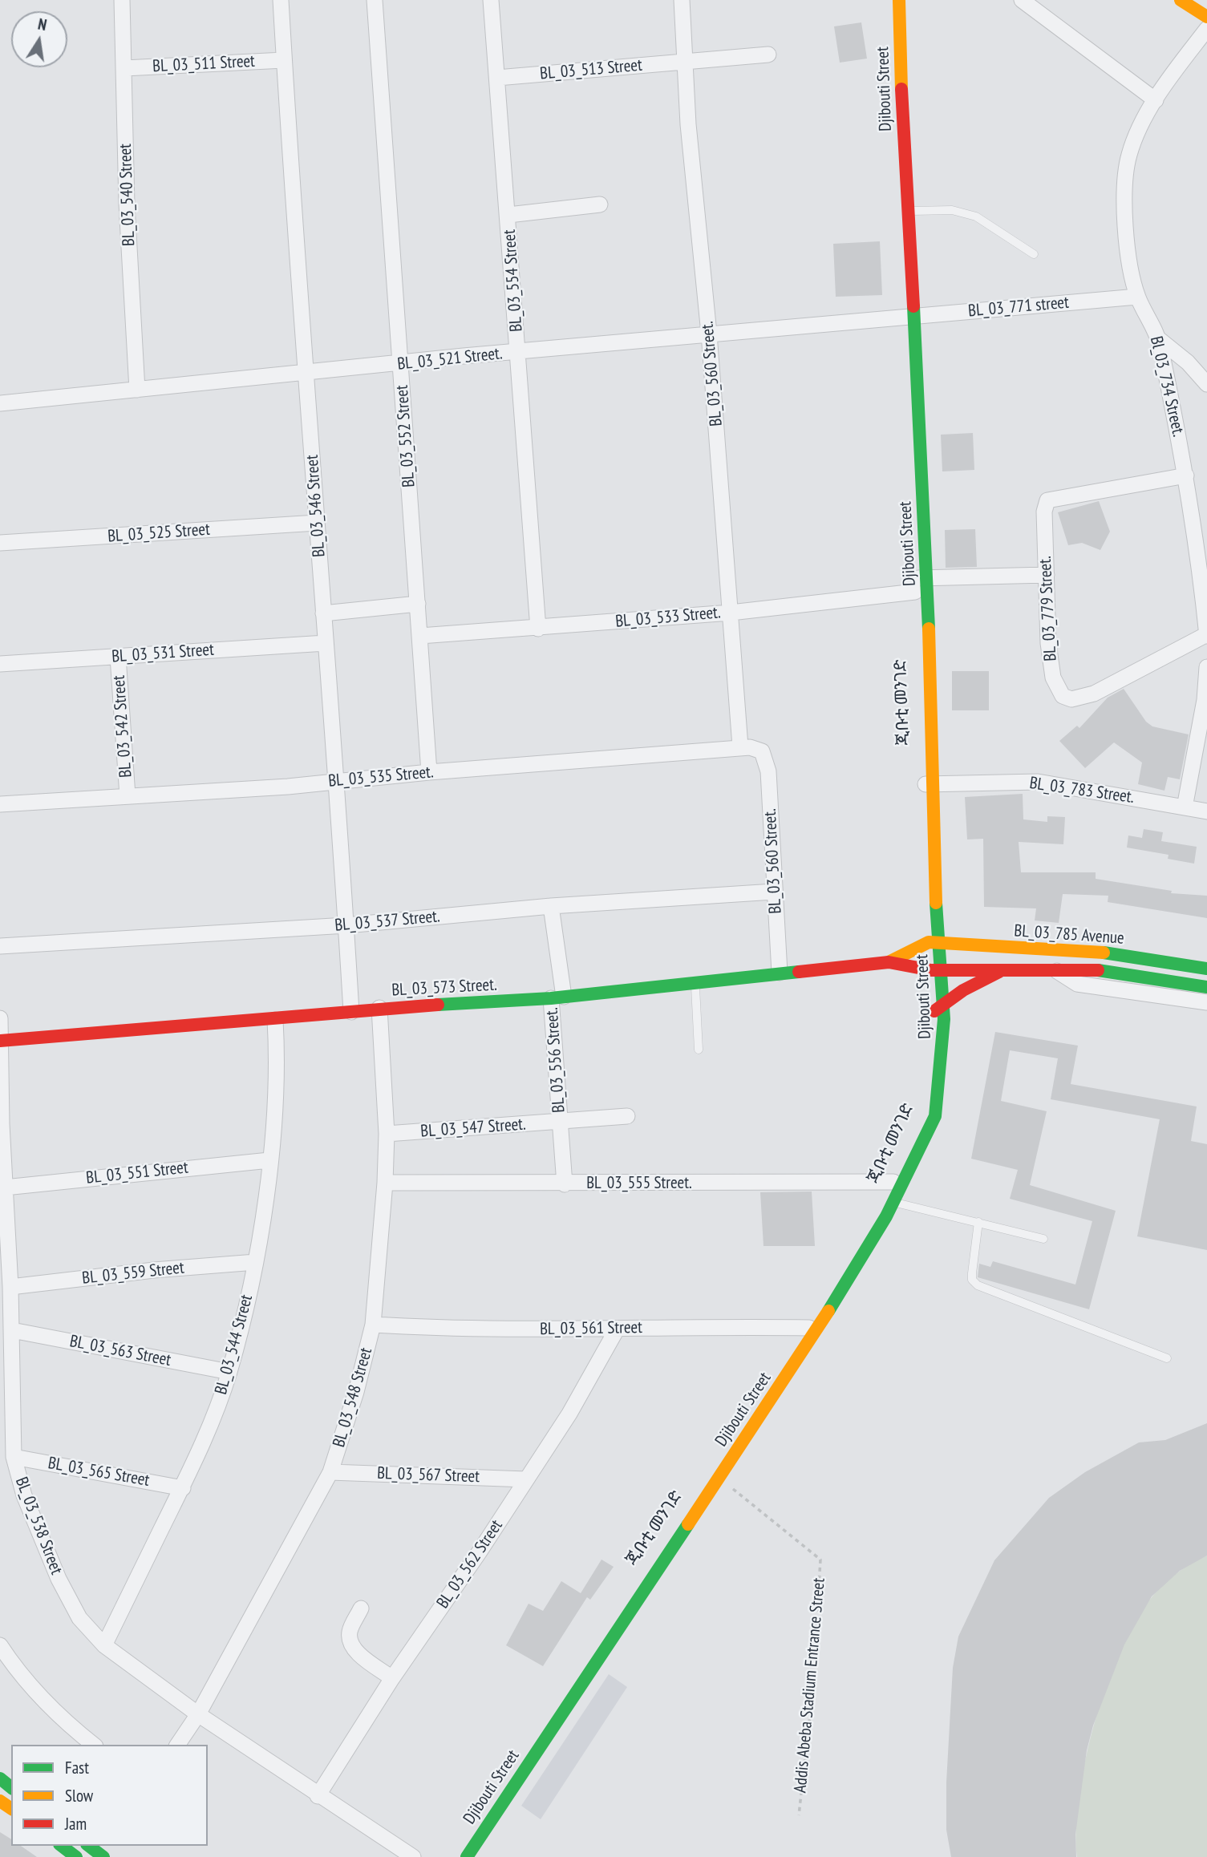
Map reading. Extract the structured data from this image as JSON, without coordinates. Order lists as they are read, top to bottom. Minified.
{"streets":{"main road":["Djibouti Street","ጂቡቲ መንገድ","BL_03_785 Avenue","BL_03_573 Street."],"street":["BL_03_511 Street","BL_03_513 Street","BL_03_540 Street","BL_03_554 Street","BL_03_771 street","BL_03_521 Street.","BL_03_560 Street.","Bl_03_734 Street.","BL_03_552 Street","BL_03_546 Street","BL_03_525 Street","BL_03_779 Street.","BL_03_533 Street.","BL_03_531 Street","BL_03_542 Street","BL_03_535 Street.","BL_03_783 Street.","BL_03_537 Street.","BL_03_556 Street.","BL_03_547 Street.","BL_03_551 Street","BL_03_555 Street.","BL_03_559 Street","BL_03_561 Street","BL_03_544 Street","BL_03_563 Street","BL_03_548 Street","BL_03_565 Street","BL_03_567 Street","BL_03_538 Street","BL_03_562 Street"],"path":["Addis Abeba Stadium Entrance Street"]},"crossings":[["BL_03_511 Street","BL_03_540 Street"],["BL_03_511 Street","BL_03_546 Street"],["BL_03_513 Street","BL_03_554 Street"],["BL_03_513 Street","BL_03_560 Street."],["Djibouti Street","BL_03_771 street"],["Djibouti Street","BL_03_521 Street."],["Djibouti Street","BL_03_533 Street."],["Djibouti Street","ጂቡቲ መንገድ"],["Djibouti Street","BL_03_783 Street."],["Djibouti Street","BL_03_785 Avenue"],["BL_03_540 Street","BL_03_521 Street."],["BL_03_554 Street","BL_03_521 Street."],["BL_03_554 Street","BL_03_533 Street."],["BL_03_771 street","BL_03_521 Street."],["BL_03_771 street","Bl_03_734 Street."],["BL_03_521 Street.","BL_03_560 Street."],["BL_03_521 Street.","BL_03_552 Street"],["BL_03_521 Street.","BL_03_546 Street"],["BL_03_560 Street.","BL_03_533 Street."],["BL_03_560 Street.","BL_03_535 Street."],["BL_03_560 Street.","BL_03_537 Street."],["BL_03_560 Street.","BL_03_573 Street."],["Bl_03_734 Street.","BL_03_779 Street."],["BL_03_552 Street","BL_03_533 Street."],["BL_03_552 Street","BL_03_535 Street."],["BL_03_546 Street","BL_03_525 Street"],["BL_03_546 Street","BL_03_531 Street"],["BL_03_546 Street","BL_03_535 Street."],["BL_03_546 Street","BL_03_537 Street."],["BL_03_546 Street","BL_03_573 Street."],["BL_03_779 Street.","BL_03_533 Street."],["BL_03_533 Street.","ጂቡቲ መንገድ"],["BL_03_531 Street","BL_03_542 Street"],["ጂቡቲ መንገድ","BL_03_783 Street."],["ጂቡቲ መንገድ","BL_03_785 Avenue"],["ጂቡቲ መንገድ","BL_03_555 Street."],["ጂቡቲ መንገድ","BL_03_561 Street"],["ጂቡቲ መንገድ","Addis Abeba Stadium Entrance Street"],["BL_03_542 Street","BL_03_535 Street."],["BL_03_537 Street.","BL_03_556 Street."],["BL_03_785 Avenue","BL_03_573 Street."],["BL_03_573 Street.","BL_03_556 Street."],["BL_03_573 Street.","BL_03_544 Street"],["BL_03_573 Street.","BL_03_548 Street"],["BL_03_573 Street.","BL_03_538 Street"],["BL_03_556 Street.","BL_03_547 Street."],["BL_03_556 Street.","BL_03_555 Street."],["BL_03_547 Street.","BL_03_548 Street"],["BL_03_551 Street","BL_03_544 Street"],["BL_03_551 Street","BL_03_538 Street"],["BL_03_555 Street.","BL_03_548 Street"],["BL_03_559 Street","BL_03_544 Street"],["BL_03_559 Street","BL_03_538 Street"],["BL_03_561 Street","BL_03_548 Street"],["BL_03_561 Street","BL_03_562 Street"],["BL_03_544 Street","BL_03_563 Street"],["BL_03_544 Street","BL_03_565 Street"],["BL_03_544 Street","BL_03_538 Street"],["BL_03_563 Street","BL_03_538 Street"],["BL_03_548 Street","BL_03_567 Street"],["BL_03_548 Street","BL_03_538 Street"],["BL_03_565 Street","BL_03_538 Street"],["BL_03_567 Street","BL_03_562 Street"],["BL_03_538 Street","BL_03_562 Street"]],"legend":["Fast","Slow","Jam"],"north":"top"}
